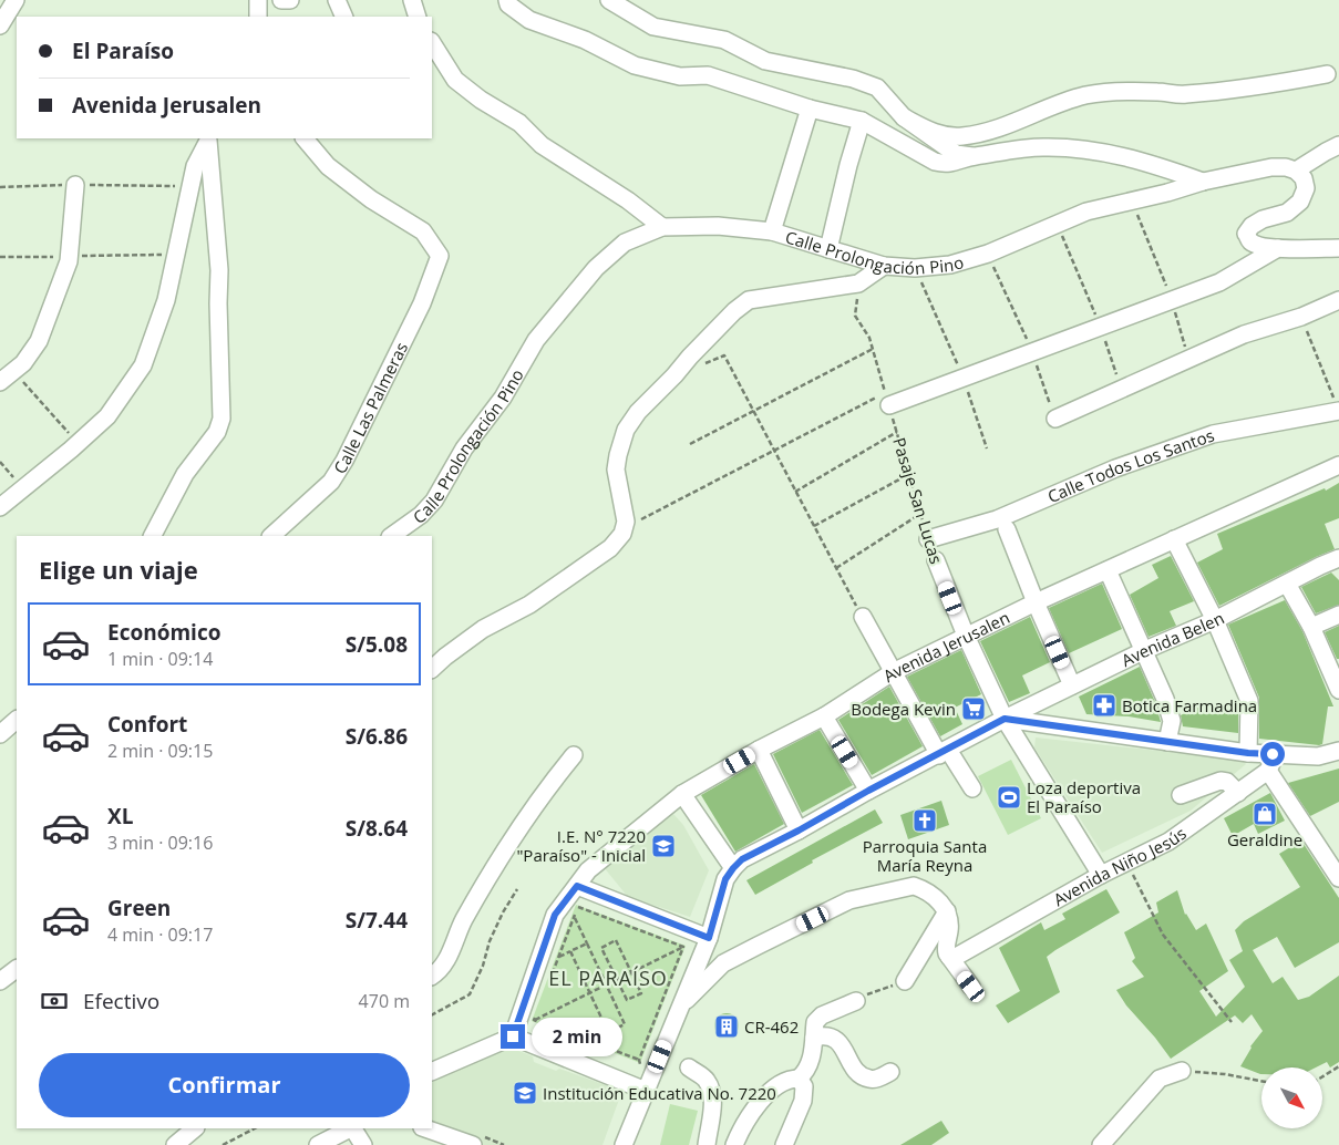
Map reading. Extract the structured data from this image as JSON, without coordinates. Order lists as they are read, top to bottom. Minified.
{"streets":{"street":["Calle Prolongación Pino","Calle Las Palmeras","Calle Todos Los Santos","Pasaje San Lucas","Avenida Belen","Avenida Jerusalen","Avenida Niño Jesús"]},"crossings":[["Calle Todos Los Santos","Pasaje San Lucas"],["Pasaje San Lucas","Avenida Belen"],["Pasaje San Lucas","Avenida Jerusalen"],["Pasaje San Lucas","Avenida Niño Jesús"]],"districts":["EL PARAÍSO"],"places":{"pharmacy":["Botica Farmadina"],"supermarket":["Bodega Kevin"],"sports":["Loza deportiva El Paraíso"],"shop":["Geraldine"],"church":["Parroquia Santa María Reyna"],"school or university":["I.E. N° 7220 \"Paraíso\" - Inicial","Institución Educativa No. 7220"],"building":["CR-462"]},"north":"bottom right","page":{"banner":["El Paraíso","Avenida Jerusalen"],"heading":"Elige un viaje","list":[{"name":"Económico","note":"1 min · 09:14","value":"S/5.08"},{"name":"Confort","note":"2 min · 09:15","value":"S/6.86"},{"name":"XL","note":"3 min · 09:16","value":"S/8.64"},{"name":"Green","note":"4 min · 09:17","value":"S/7.44"}],"pay":["Efectivo","470 m"],"bubble":"2 min","buttons":"Confirmar"}}
